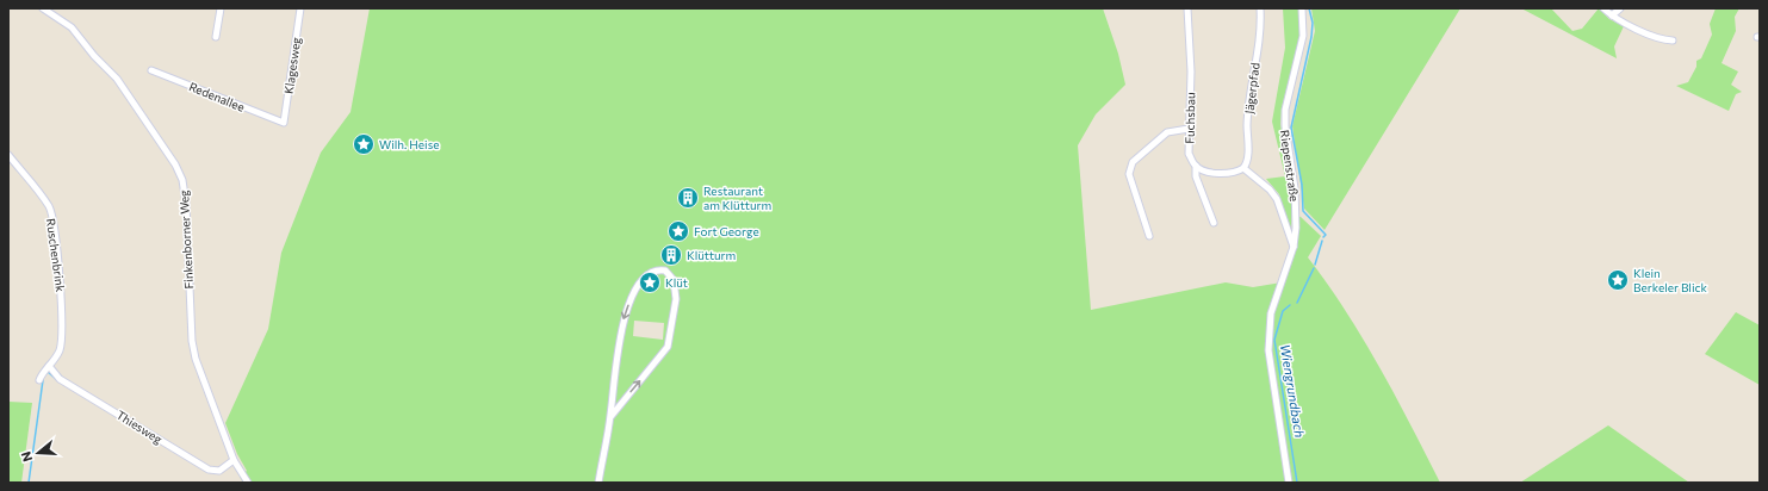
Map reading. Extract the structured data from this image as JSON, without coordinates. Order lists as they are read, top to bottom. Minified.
{"streets":{"street":["Klagesweg","Jägerpfad","Redenallee","Fuchsbau","Riepenstraße","Finkenborner Weg","Ruschenbrink","Thiesweg"]},"crossings":[["Klagesweg","Redenallee"],["Finkenborner Weg","Thiesweg"],["Ruschenbrink","Thiesweg"]],"water":["Wiengrundbach"],"places":{"place":["Wilh. Heise","Fort George","Klein Berkeler Blick","Klüt"],"building":["Restaurant am Klütturm","Klütturm"]},"north":"left"}
